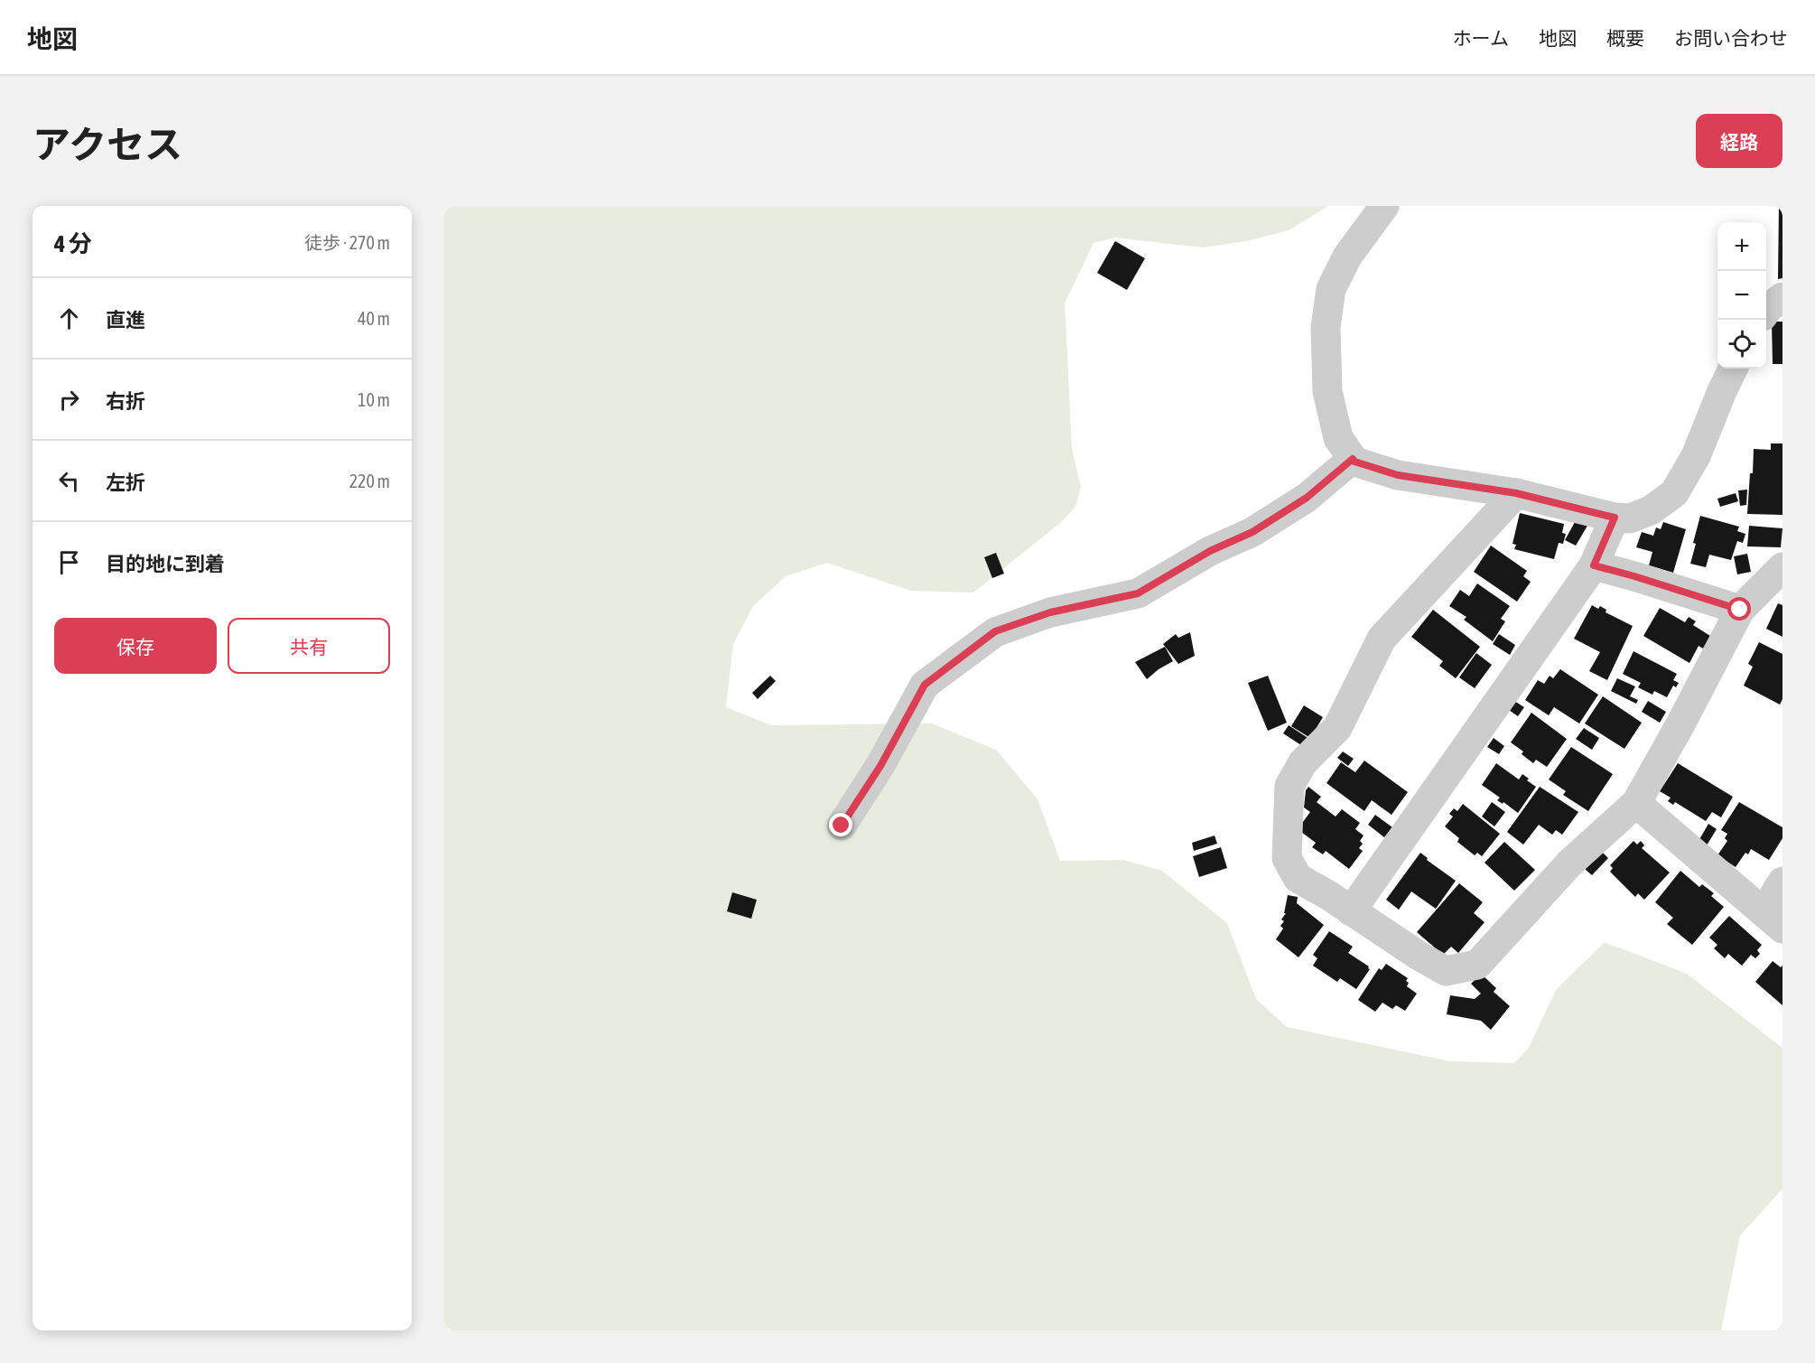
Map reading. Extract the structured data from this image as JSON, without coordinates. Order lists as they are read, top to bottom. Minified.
{"page":{"header":"地図","nav":["ホーム","地図","概要","お問い合わせ"],"title":"アクセス","buttons":["経路",["保存","共有"]],"heading":["4 分","徒歩 · 270 m"],"map_buttons":["+","−"],"list":[["直進","40 m"],["右折","10 m"],["左折","220 m"],"目的地に到着"]}}
